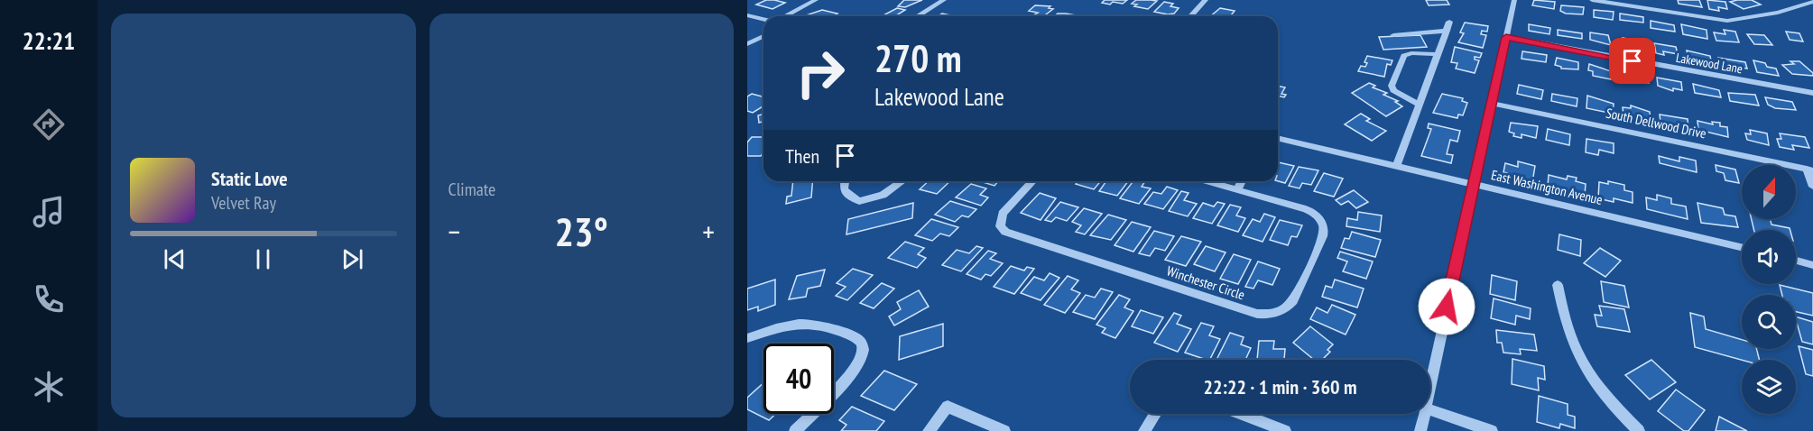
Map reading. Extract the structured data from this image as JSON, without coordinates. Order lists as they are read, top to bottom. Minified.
{"streets":{"street":["Lakewood Lane","South Dellwood Drive","East Washington Avenue","Winchester Circle"]},"north":"top","page":{"tabs":"22:21","tile":"Climate","turn":["270 m","Lakewood Lane"],"then":"Then","song":["Static Love","Velvet Ray"],"heat":["−","23°","+"],"limit":"40","trip":"22:22 · 1 min · 360 m"}}
